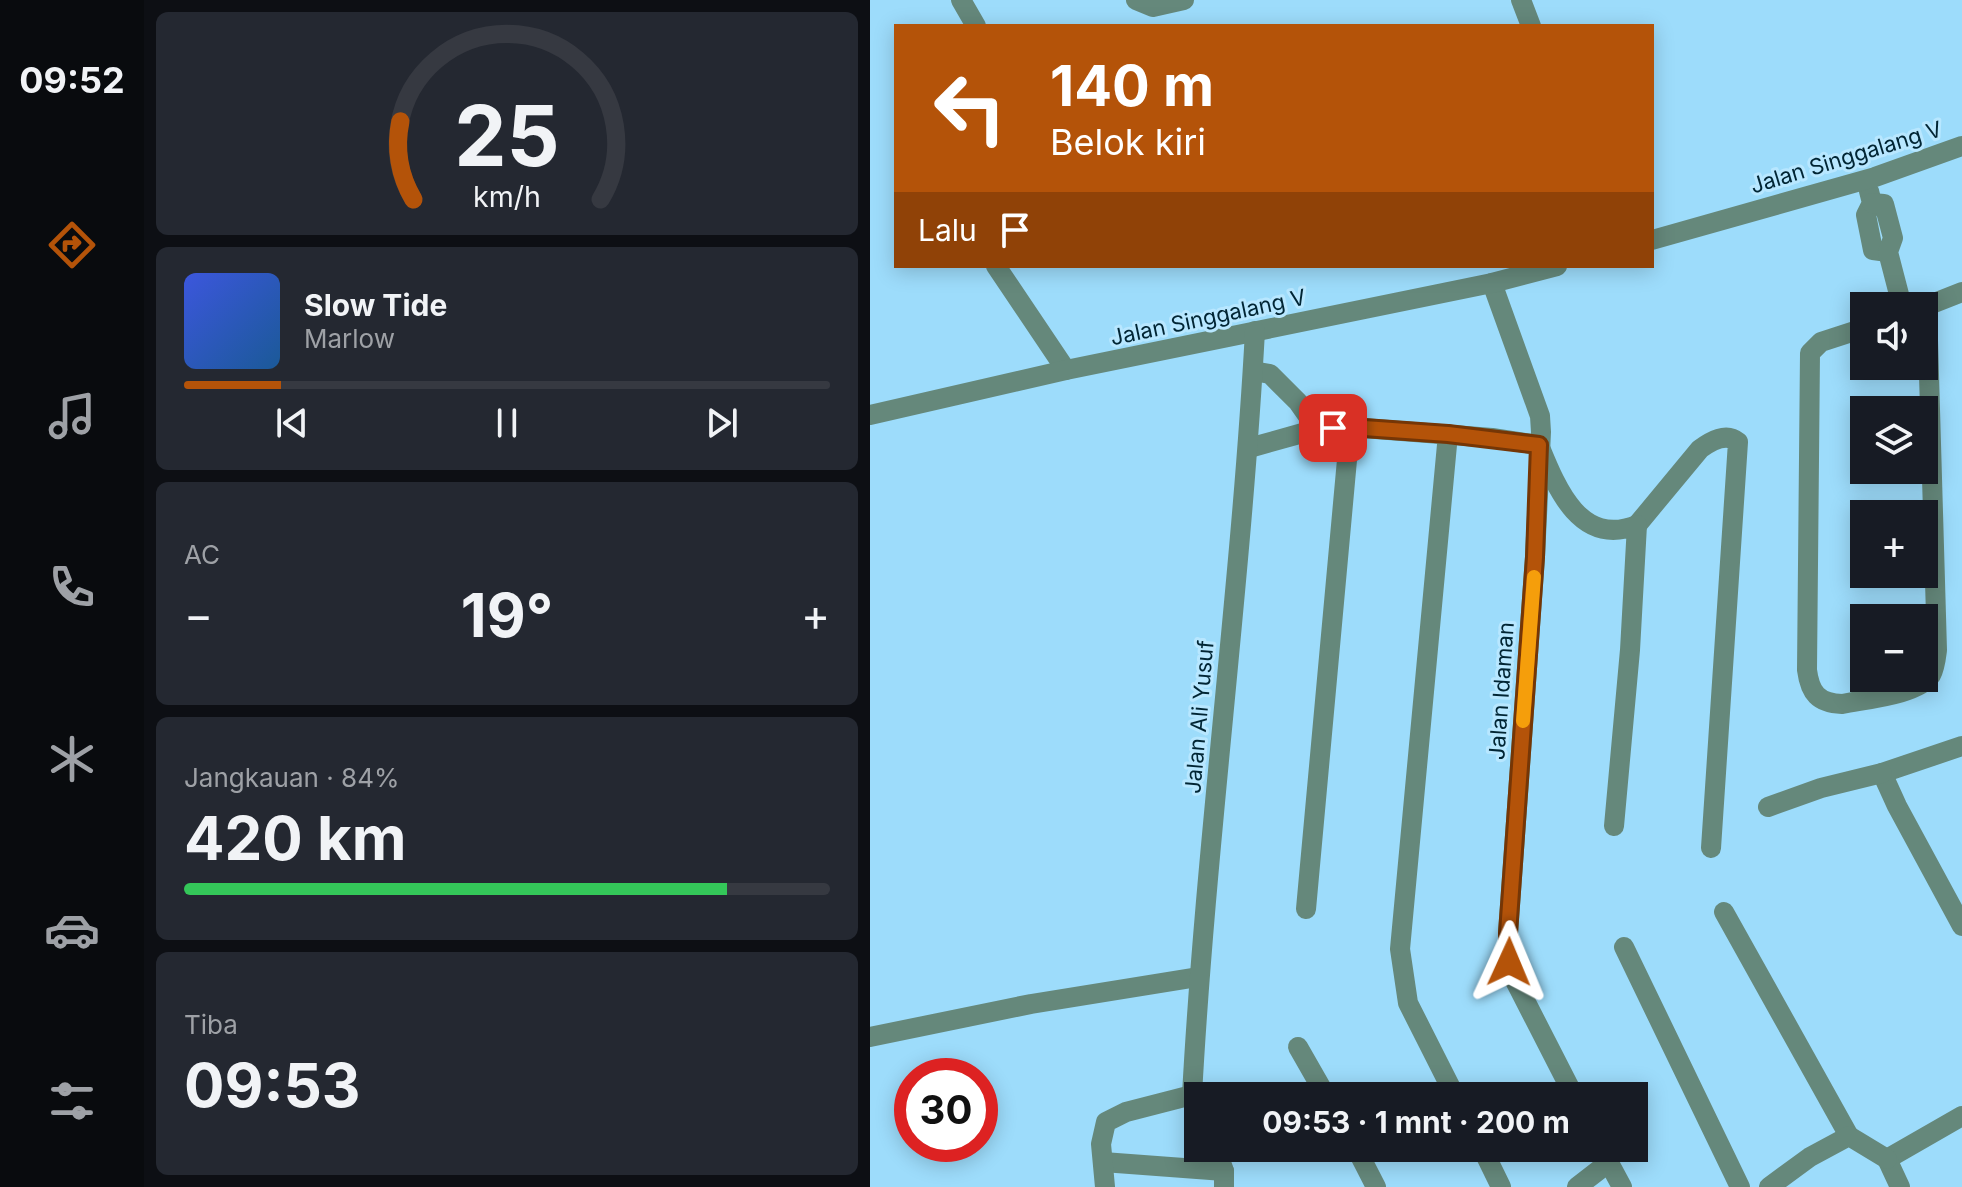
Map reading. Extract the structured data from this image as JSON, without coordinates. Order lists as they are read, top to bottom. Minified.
{"streets":{"street":["Jalan Singgalang V","Jalan Idaman","Jalan Ali Yusuf"]},"crossings":[["Jalan Singgalang V","Jalan Idaman"],["Jalan Singgalang V","Jalan Ali Yusuf"]],"page":{"tabs":"09:52","turn":["140 m","Belok kiri"],"then":"Lalu","song":["Slow Tide","Marlow"],"map_buttons":["+","−"],"tile":["AC",["Jangkauan · 84%","420 km"],["Tiba","09:53"]],"heat":["−","19°","+"],"limit":"30","trip":"09:53 · 1 mnt · 200 m","gauge":["25","km/h"]}}
